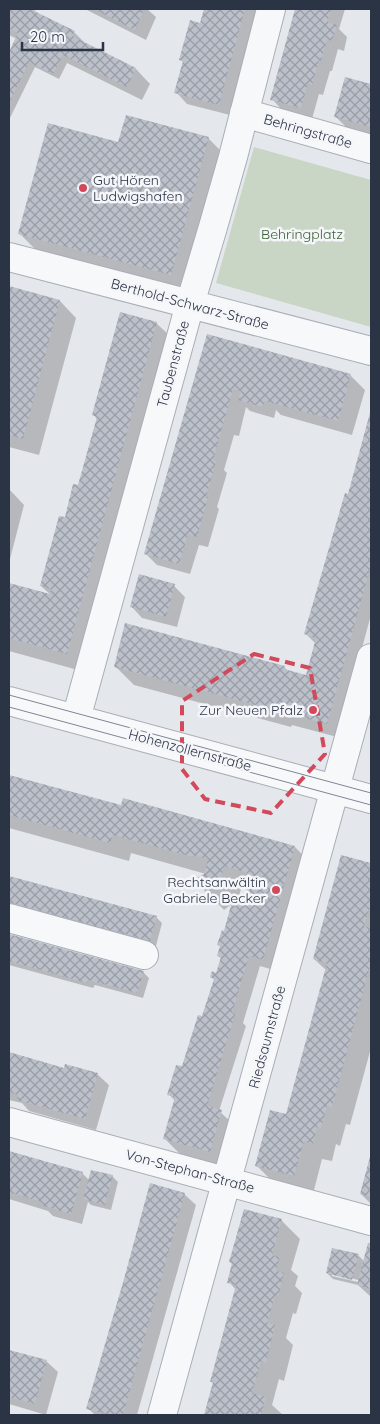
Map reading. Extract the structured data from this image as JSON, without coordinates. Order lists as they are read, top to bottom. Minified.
{"streets":{"street":["Behringstraße","Berthold-Schwarz-Straße","Taubenstraße","Hohenzollernstraße","Riedsaumstraße","Von-Stephan-Straße"]},"crossings":[["Behringstraße","Taubenstraße"],["Berthold-Schwarz-Straße","Taubenstraße"],["Taubenstraße","Hohenzollernstraße"],["Hohenzollernstraße","Riedsaumstraße"],["Riedsaumstraße","Von-Stephan-Straße"]],"parks":["Behringplatz"],"places":["Gut Hören Ludwigshafen","Zur Neuen Pfalz","Rechtsanwältin Gabriele Becker"],"scale_bar":"20 m"}
